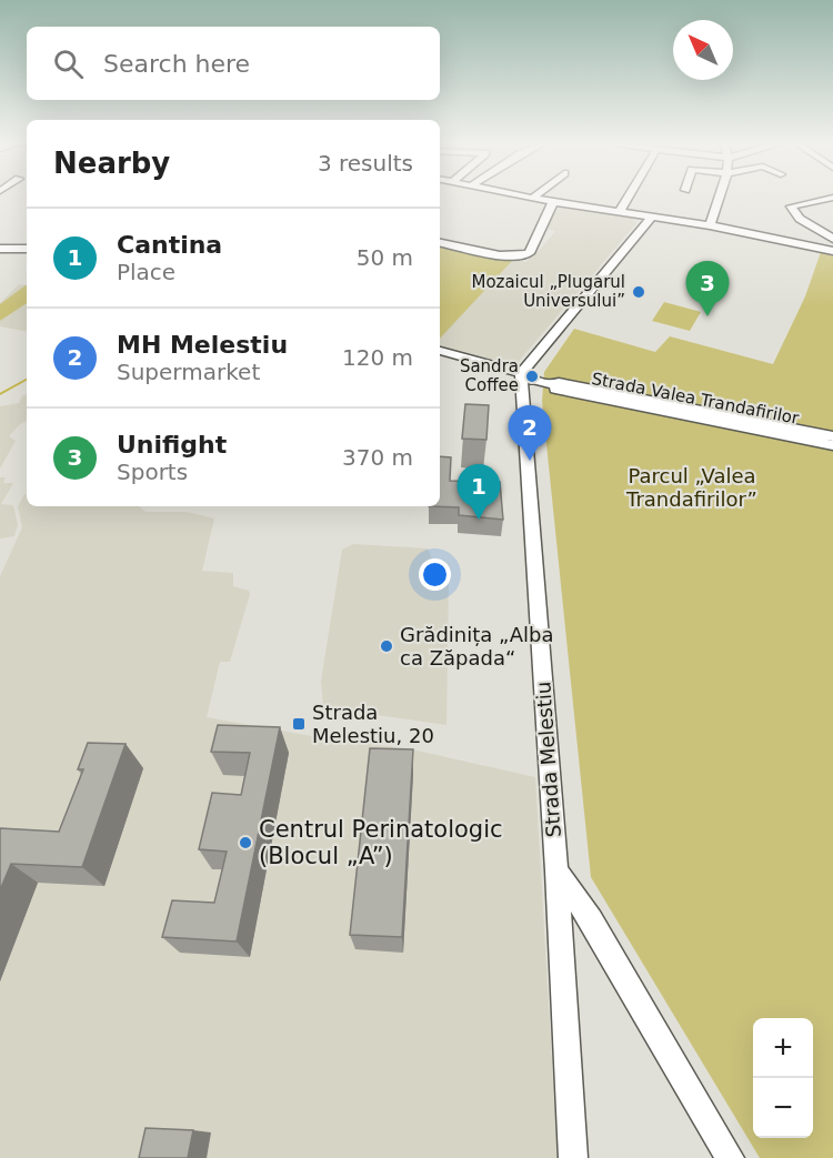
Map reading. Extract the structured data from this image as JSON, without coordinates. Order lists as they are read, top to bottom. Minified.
{"streets":{"street":["Strada Valea Trandafirilor","Strada Melestiu"]},"crossings":[["Strada Valea Trandafirilor","Strada Melestiu"]],"parks":["Parcul „Valea Trandafirilor”"],"places":{"other":["Mozaicul „Plugarul Universului”","Sandra Coffee","Grădinița „Alba ca Zăpada“","Centrul Perinatologic (Blocul „A”)"],"transit":["Strada Melestiu, 20"]},"north":"top left","page":{"search":"Search here","heading":["Nearby","3 results"],"list":[{"mark":"1","name":"Cantina","note":"Place","value":"50 m"},{"mark":"2","name":"MH Melestiu","note":"Supermarket","value":"120 m"},{"mark":"3","name":"Unifight","note":"Sports","value":"370 m"}],"pins":["3","2","1"],"map_buttons":["+","−"]}}
